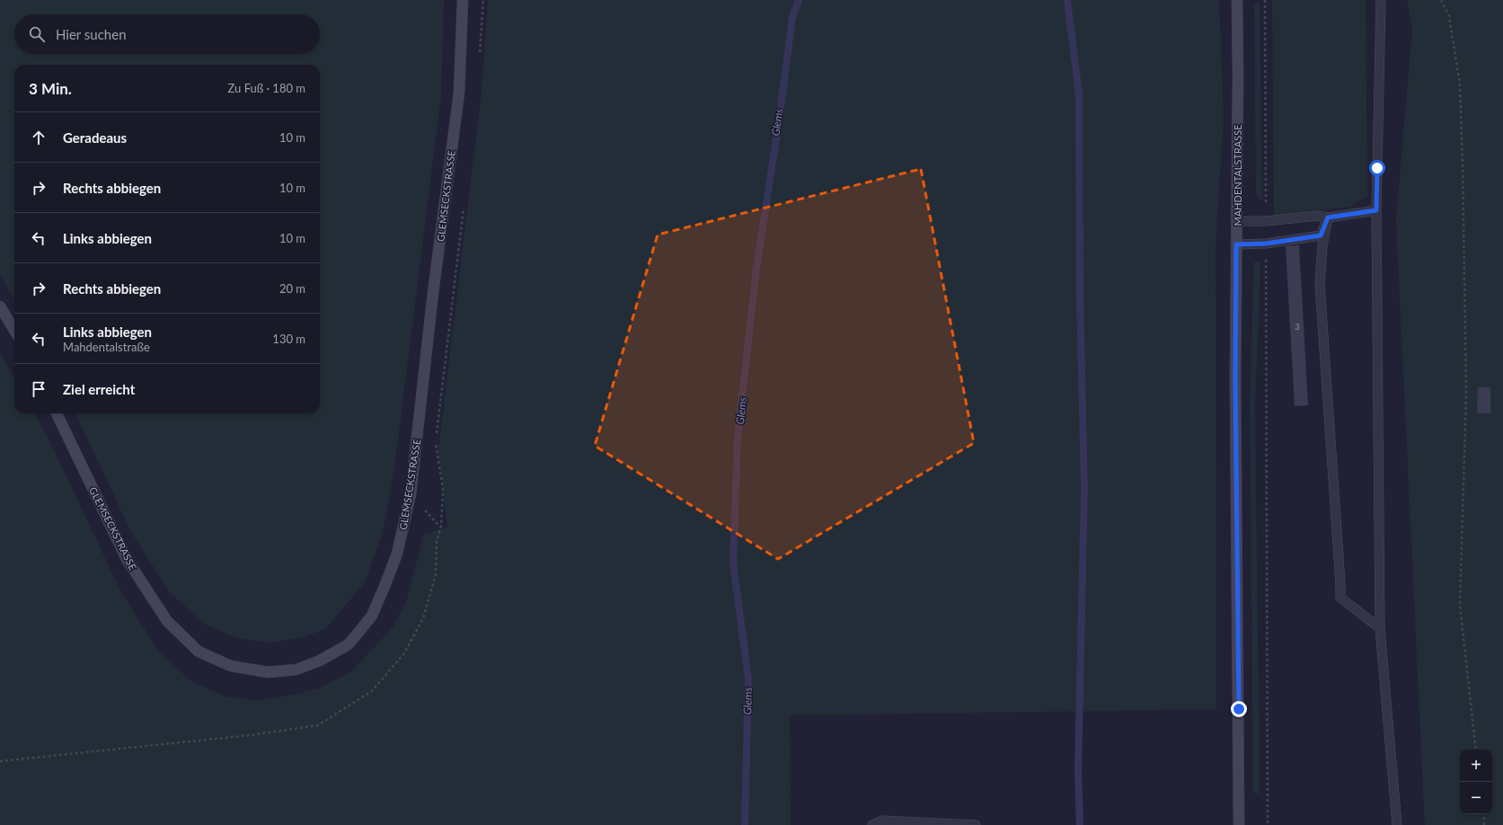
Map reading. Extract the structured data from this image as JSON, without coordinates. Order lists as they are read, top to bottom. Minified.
{"streets":{"main road":["MAHDENTALSTRASSE","GLEMSECKSTRASSE"]},"water":["Glems"],"house_numbers":["3"],"page":{"search":"Hier suchen","heading":["3 Min.","Zu Fuß · 180 m"],"list":[["Geradeaus","10 m"],["Rechts abbiegen","10 m"],["Links abbiegen","10 m"],["Rechts abbiegen","20 m"],["Links abbiegen","Mahdentalstraße","130 m"],"Ziel erreicht"],"map_buttons":["+","−"]}}
